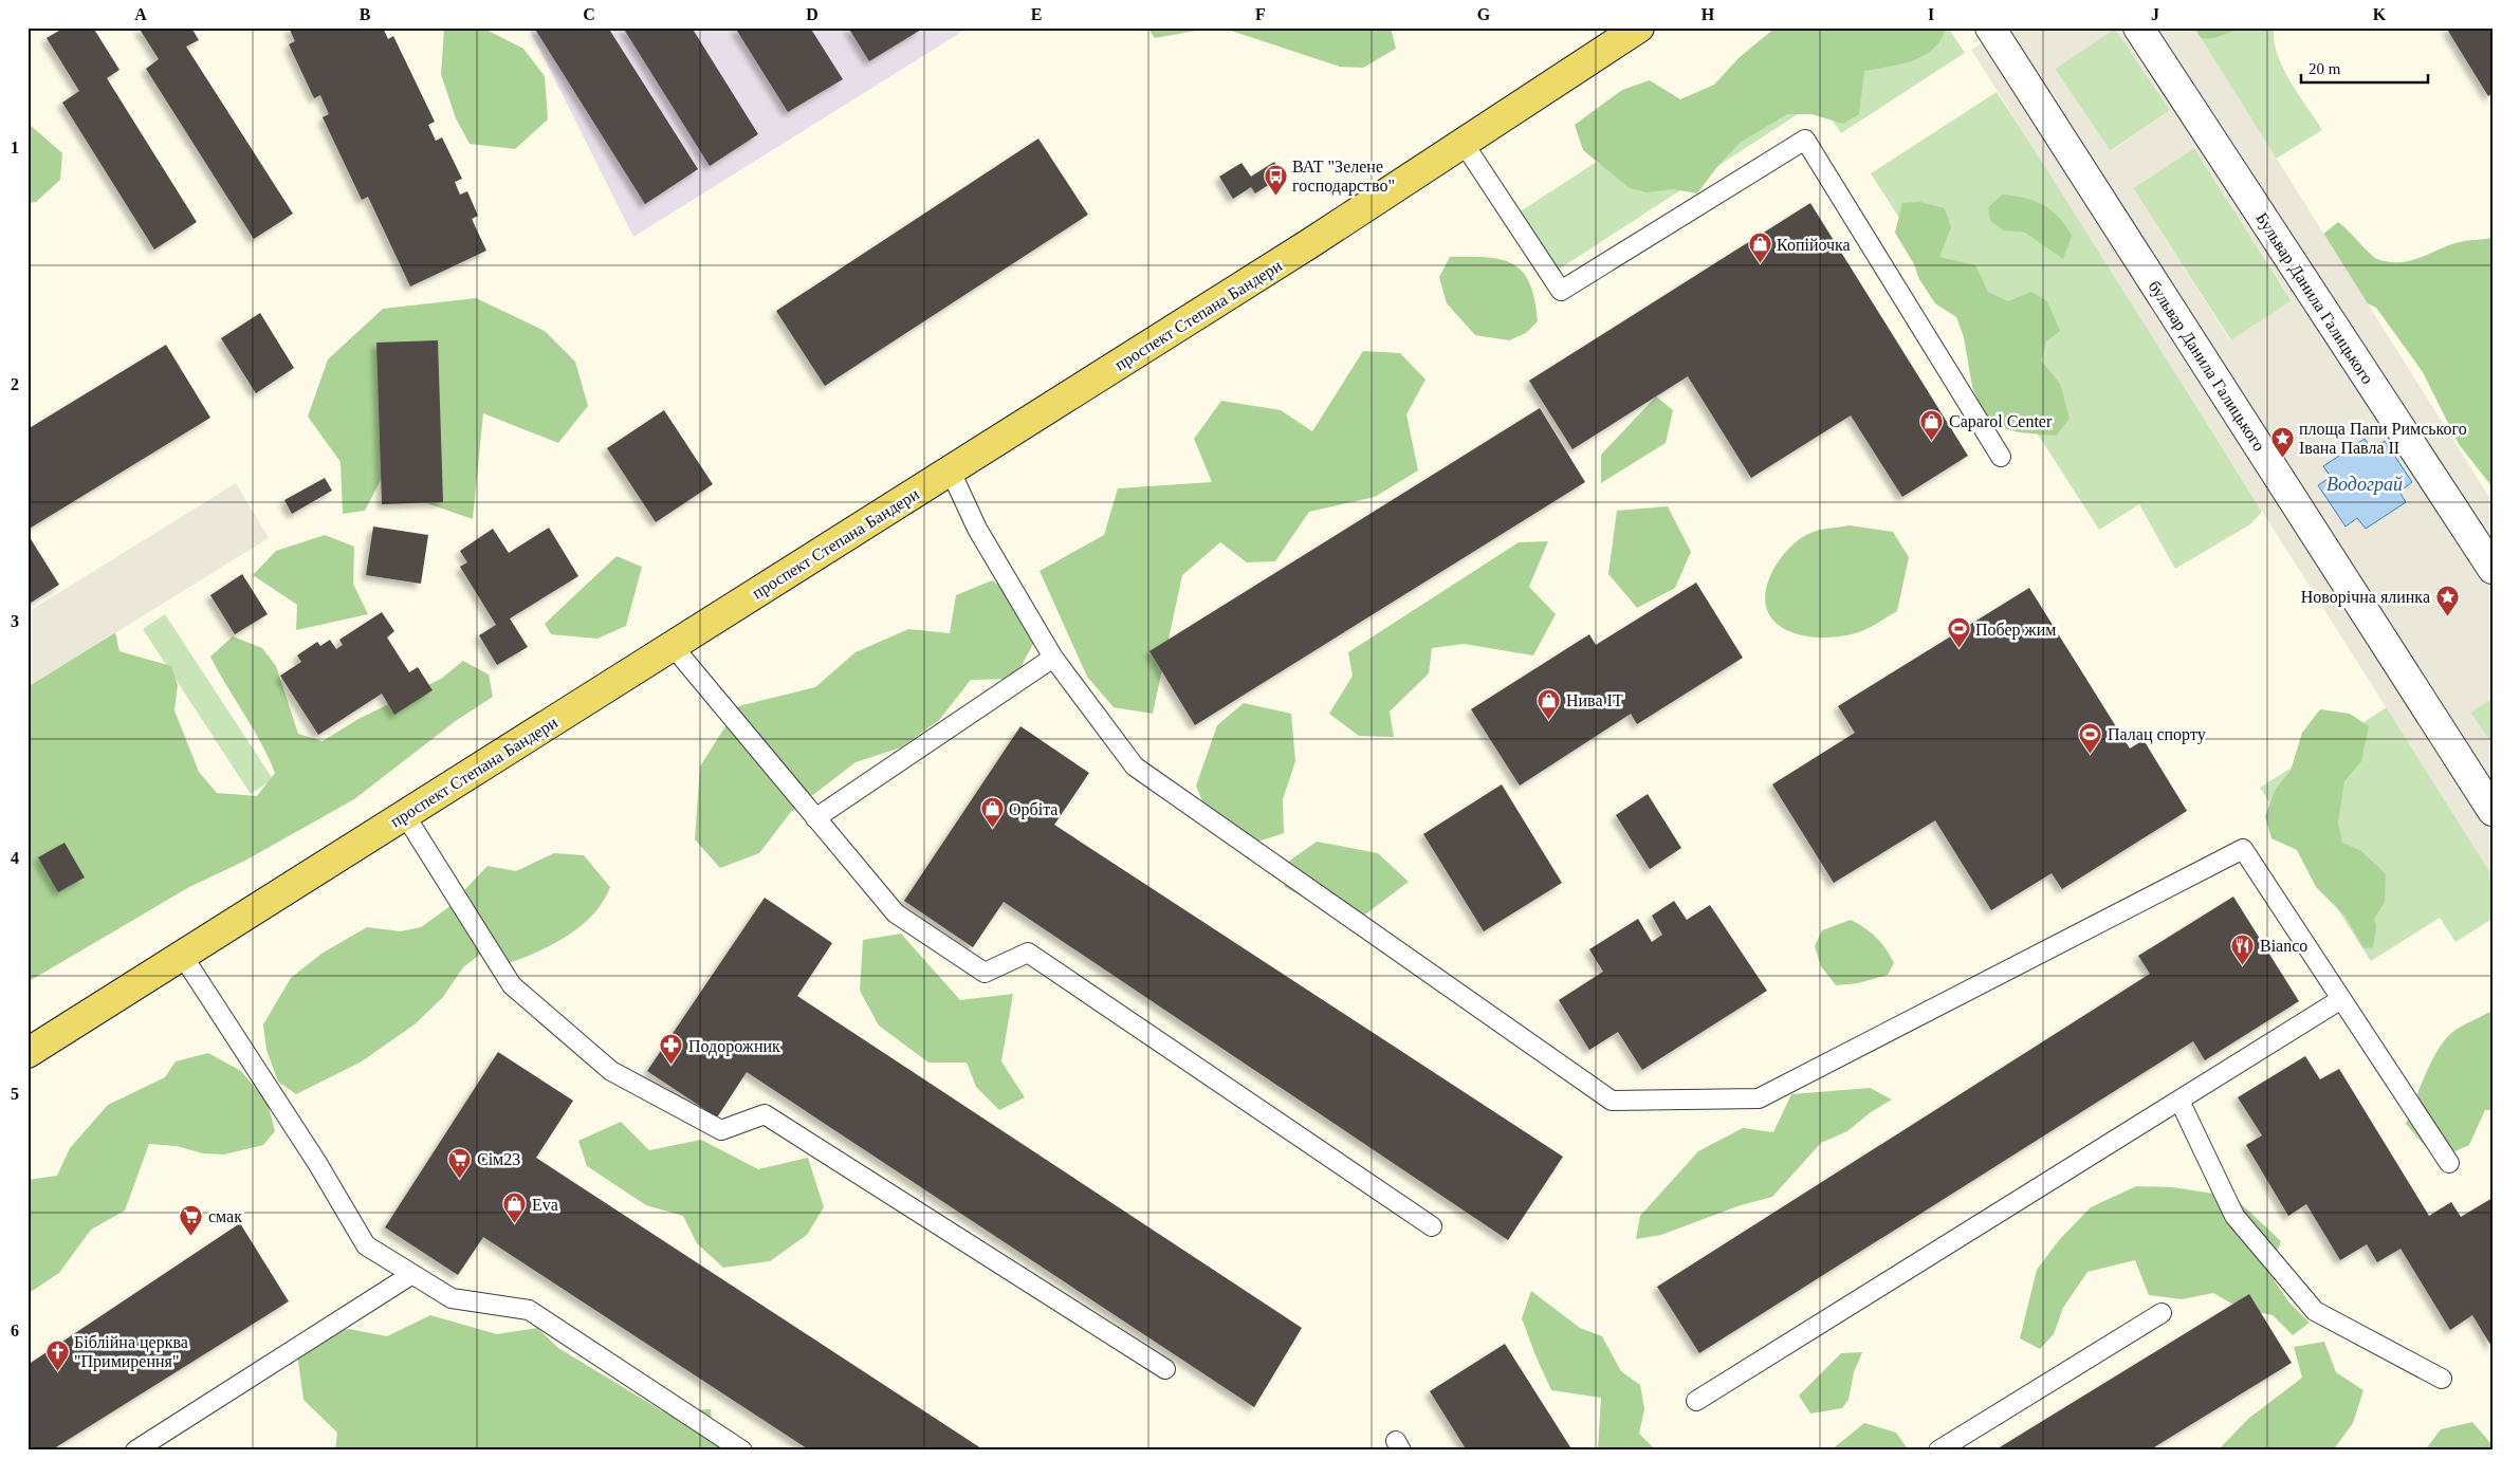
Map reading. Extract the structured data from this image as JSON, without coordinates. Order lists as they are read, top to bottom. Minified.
{"streets":{"main road":["проспект Степана Бандери"],"street":["Бульвар Данила Галицького","бульвар Данила Галицького"]},"water":["Водограй"],"places":{"bus stop":["ВАТ \"Зелене господарство\""],"shop":["Копійочка","Caparol Center","Нива IT","Орбіта","Eva"],"place":["площа Папи Римського Івана Павла ІІ","Новорічна ялинка"],"sports":["Побер жим","Палац спорту"],"restaurant":["Bianco"],"pharmacy":["Подорожник"],"supermarket":["Сім23","смак"],"church":["Біблійна церква \"Примирення\""]},"scale_bar":"20 m","grid":{"columns":["A","B","C","D","E","F","G","H","I","J","K"],"rows":["1","2","3","4","5","6"]}}
